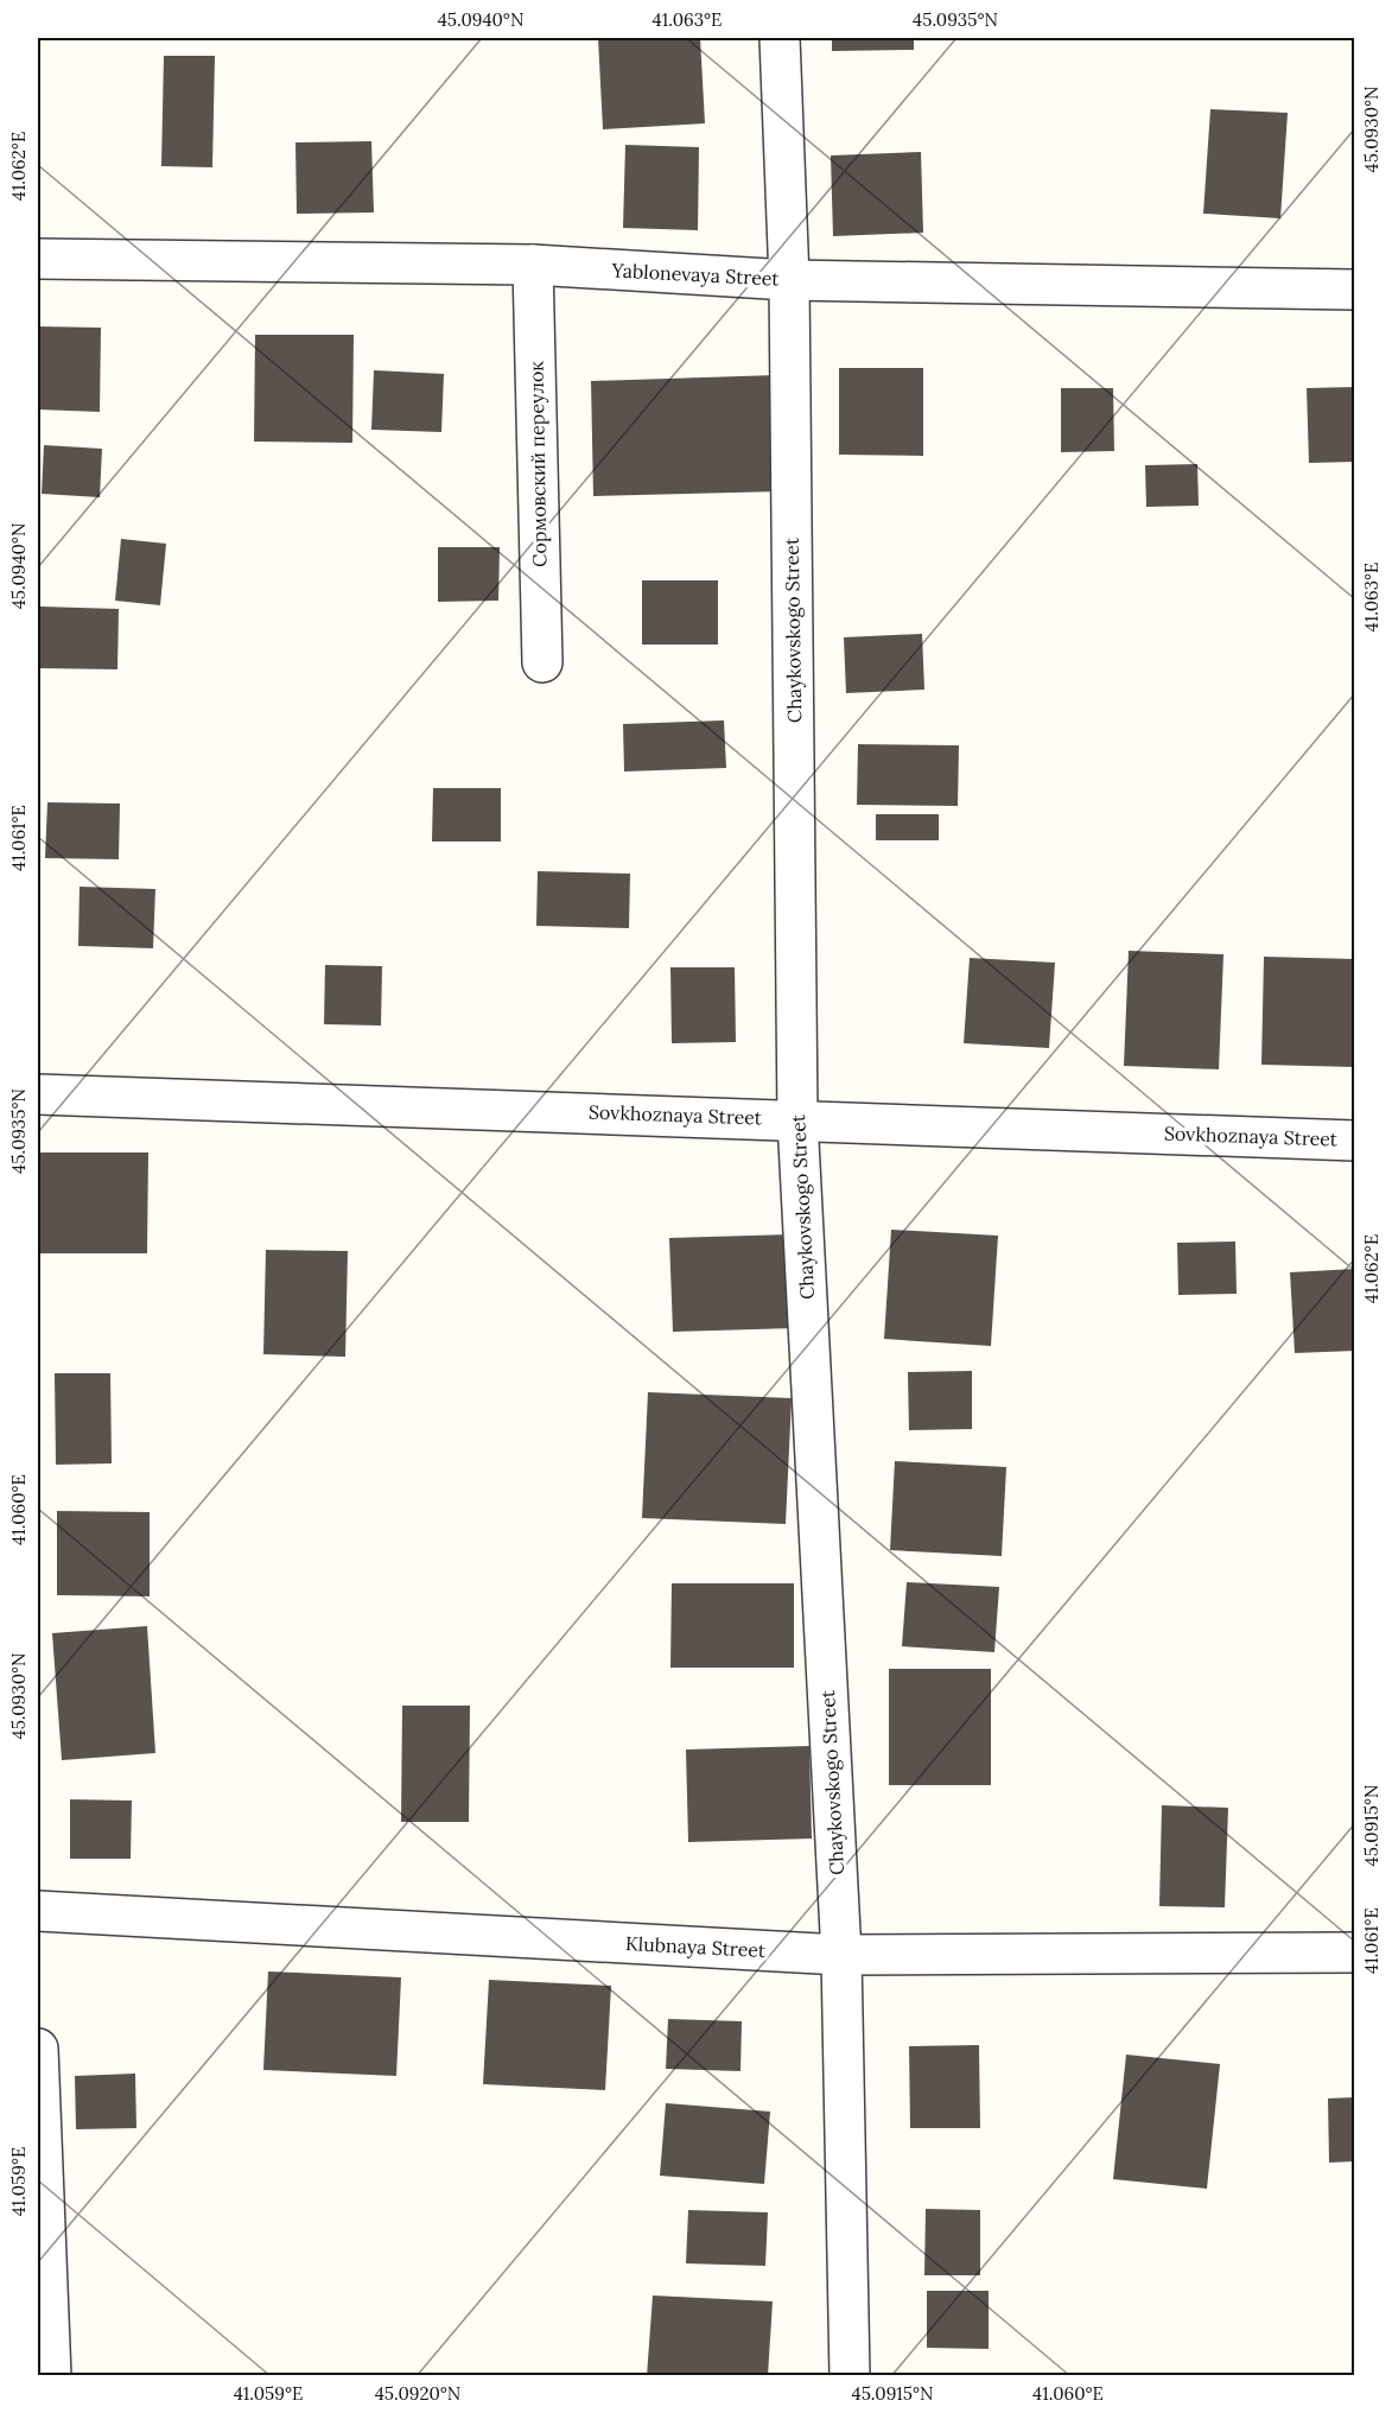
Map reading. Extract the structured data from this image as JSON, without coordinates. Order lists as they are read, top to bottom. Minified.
{"streets":{"street":["Yablonevaya Street","Сормовский переулок","Chaykovskogo Street","Sovkhoznaya Street","Klubnaya Street"]},"crossings":[["Yablonevaya Street","Сормовский переулок"],["Yablonevaya Street","Chaykovskogo Street"],["Chaykovskogo Street","Sovkhoznaya Street"],["Chaykovskogo Street","Klubnaya Street"]],"coordinates":["45.0940°N","41.063°E","45.0935°N","45.0930°N","41.062°E","41.061°E","41.060°E","45.0915°N","41.059°E","45.0920°N"]}
